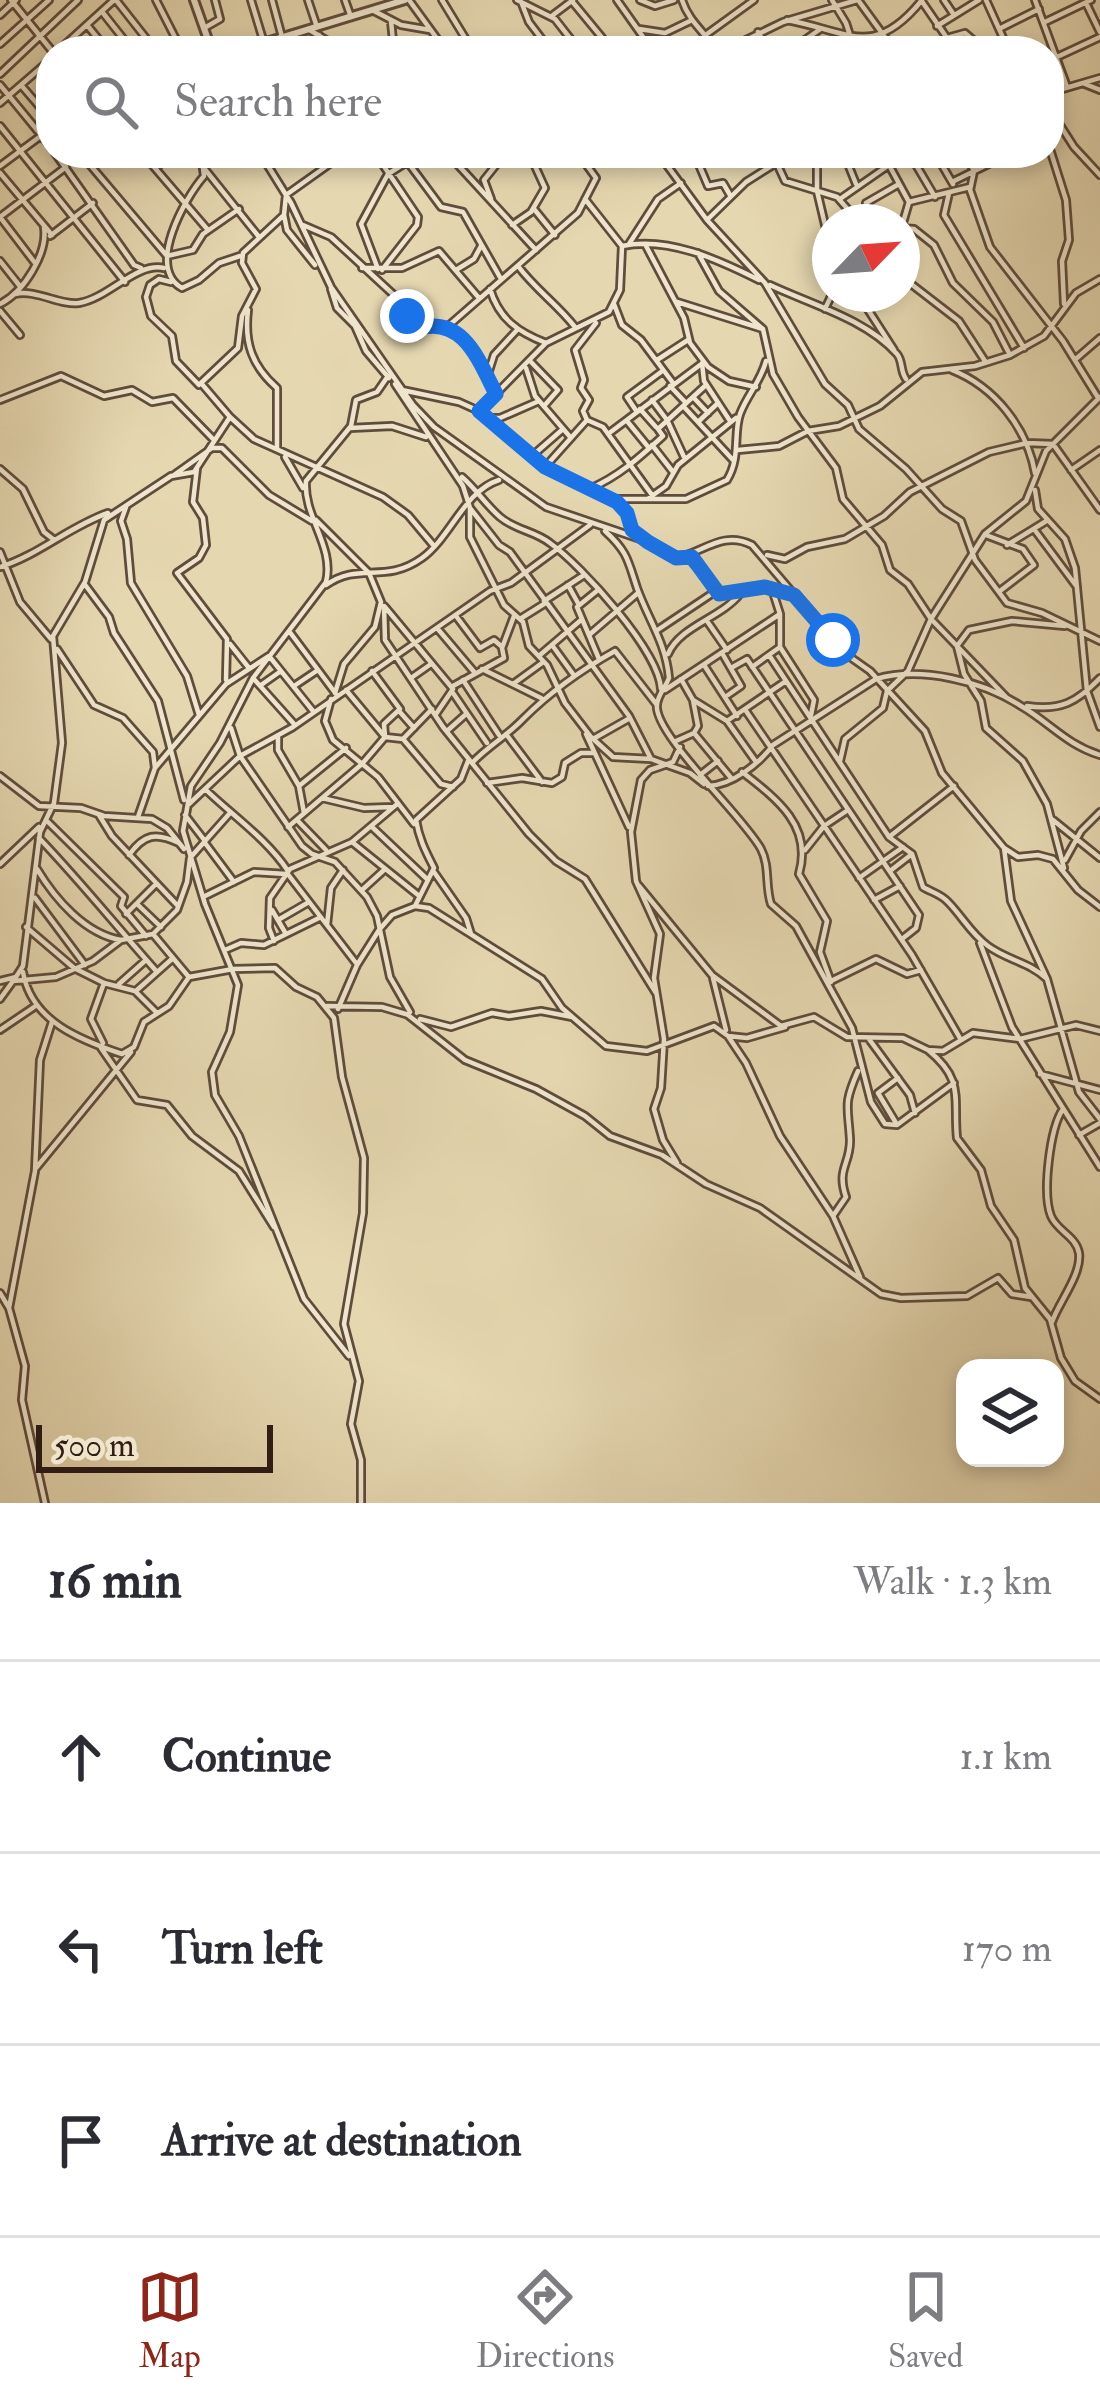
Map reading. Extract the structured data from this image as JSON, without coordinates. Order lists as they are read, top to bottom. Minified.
{"scale_bar":"500 m","north":"top right","page":{"search":"Search here","scale":"500 m","heading":["16 min","Walk · 1.3 km"],"list":[["Continue","1.1 km"],["Turn left","170 m"],"Arrive at destination"],"nav":["Map","Directions","Saved"]}}
